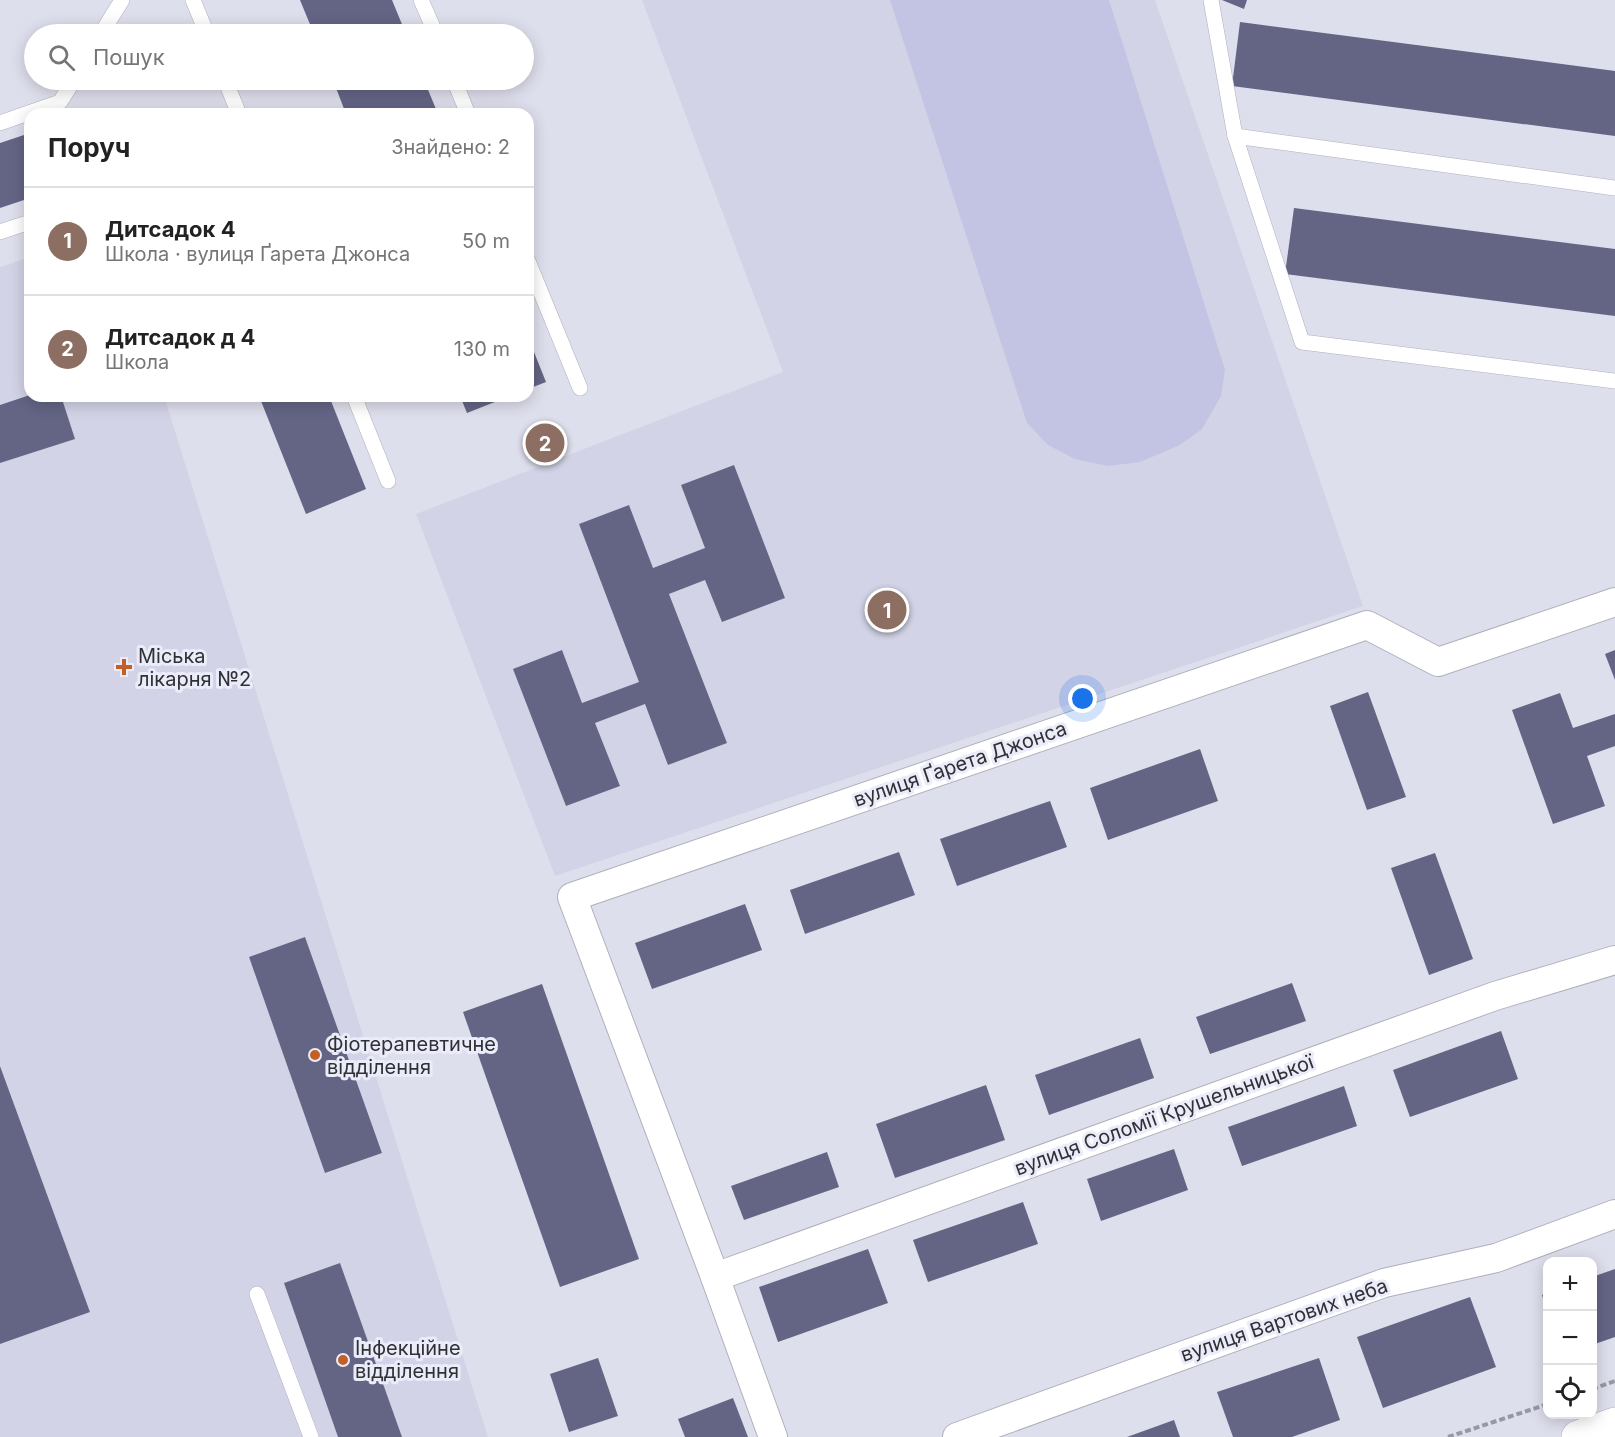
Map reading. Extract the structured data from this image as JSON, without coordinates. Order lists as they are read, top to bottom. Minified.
{"streets":{"street":["вулиця Ґарета Джонса","вулиця Соломії Крушельницької","вулиця Вартових неба"]},"crossings":[["вулиця Ґарета Джонса","вулиця Соломії Крушельницької"]],"places":{"health":["Міська лікарня №2"],"other":["Фіотерапевтичне відділення","Інфекційне відділення"]},"page":{"search":"Пошук","heading":["Поруч","Знайдено: 2"],"list":[{"mark":"1","name":"Дитсадок 4","note":"Школа · вулиця Ґарета Джонса","value":"50 m"},{"mark":"2","name":"Дитсадок д 4","note":"Школа","value":"130 m"}],"pins":["2","1"],"map_buttons":["+","−"]}}
